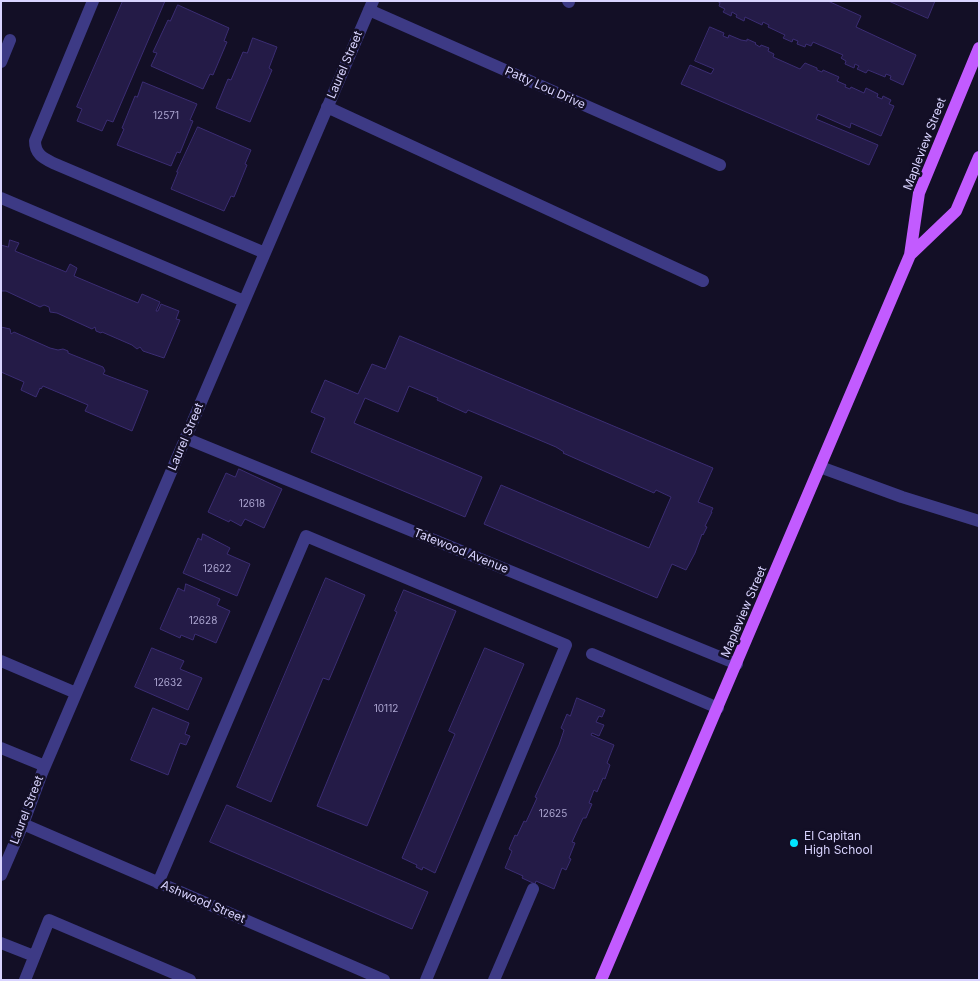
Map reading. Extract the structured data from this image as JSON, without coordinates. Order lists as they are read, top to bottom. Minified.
{"streets":{"main road":["Mapleview Street"],"street":["Laurel Street","Patty Lou Drive","Tatewood Avenue","Ashwood Street"]},"crossings":[["Laurel Street","Patty Lou Drive"],["Laurel Street","Tatewood Avenue"],["Laurel Street","Ashwood Street"],["Mapleview Street","Tatewood Avenue"]],"places":["El Capitan High School"],"house_numbers":["12571","12618","12622","12628","12632","10112","12625"]}
